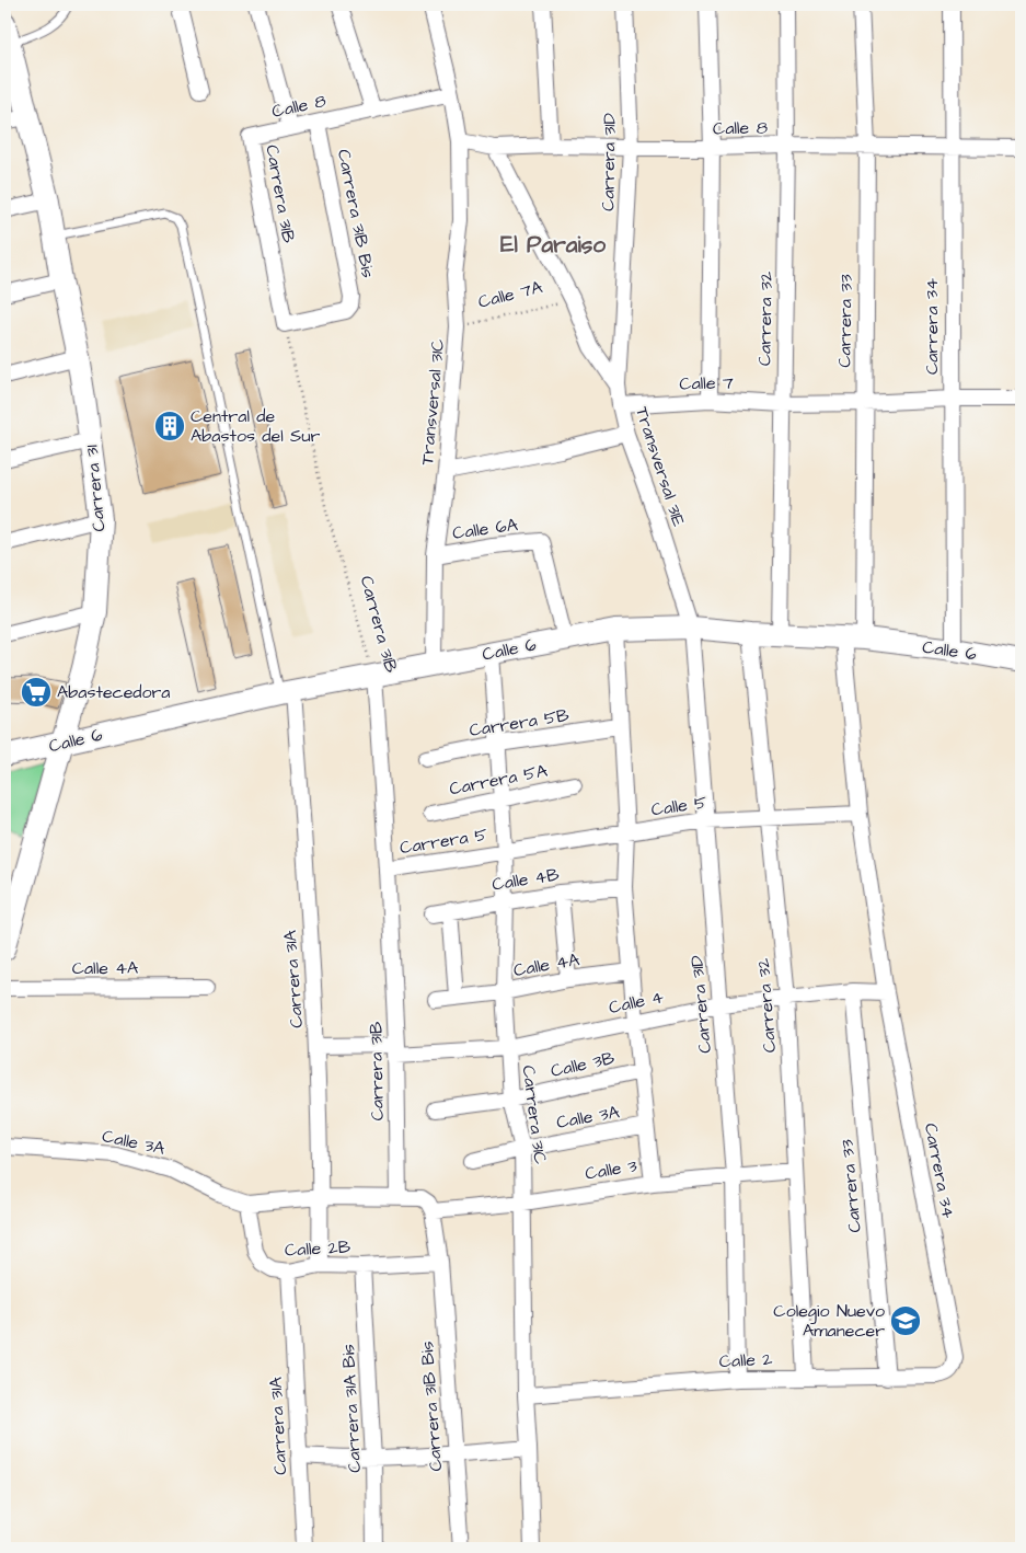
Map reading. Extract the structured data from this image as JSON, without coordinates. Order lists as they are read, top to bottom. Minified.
{"streets":{"street":["Calle 8","Carrera 31D","Carrera 31B","Carrera 31B Bis","Carrera 32","Carrera 33","Carrera 34","Calle 7","Transversal 31C","Transversal 31E","Carrera 31","Calle 6A","Calle 6","Carrera 5B","Carrera 5A","Calle 5","Carrera 5","Calle 4B","Calle 4A","Carrera 31A","Calle 4","Calle 3B","Carrera 31C","Calle 3A","Calle 3","Calle 2B","Calle 2","Carrera 31A Bis"],"path":["Calle 7A"]},"crossings":[["Calle 8","Carrera 31D"],["Calle 8","Carrera 31B"],["Calle 8","Carrera 31B Bis"],["Calle 8","Carrera 32"],["Calle 8","Carrera 33"],["Calle 8","Carrera 34"],["Calle 8","Transversal 31C"],["Calle 8","Transversal 31E"],["Carrera 31D","Transversal 31E"],["Carrera 31D","Calle 6"],["Carrera 31D","Calle 5"],["Carrera 31D","Calle 4"],["Carrera 31D","Calle 3"],["Carrera 31D","Calle 2"],["Carrera 31B","Carrera 31B Bis"],["Carrera 31B","Calle 6"],["Carrera 31B","Carrera 5"],["Carrera 31B","Calle 4"],["Carrera 31B Bis","Calle 3"],["Carrera 31B Bis","Calle 2B"],["Calle 7A","Transversal 31C"],["Calle 7A","Transversal 31E"],["Carrera 32","Calle 7"],["Carrera 32","Calle 6"],["Carrera 32","Calle 5"],["Carrera 32","Calle 4"],["Carrera 32","Calle 3"],["Carrera 32","Calle 2"],["Carrera 33","Carrera 34"],["Carrera 33","Calle 7"],["Carrera 33","Calle 6"],["Carrera 33","Calle 5"],["Carrera 33","Calle 4"],["Carrera 33","Calle 2"],["Carrera 34","Calle 7"],["Carrera 34","Calle 6"],["Carrera 34","Calle 4"],["Carrera 34","Calle 2"],["Calle 7","Transversal 31E"],["Transversal 31C","Calle 6A"],["Transversal 31C","Calle 6"],["Transversal 31E","Calle 6"],["Carrera 31","Calle 6"],["Calle 6A","Calle 6"],["Calle 6","Carrera 31A"],["Calle 6","Carrera 31C"],["Carrera 5B","Carrera 31C"],["Carrera 5A","Carrera 31C"],["Calle 5","Carrera 5"],["Calle 5","Carrera 31C"],["Carrera 5","Carrera 31C"],["Calle 4B","Carrera 31C"],["Calle 4A","Carrera 31C"],["Carrera 31A","Calle 4"],["Carrera 31A","Calle 2B"],["Calle 4","Carrera 31C"],["Calle 3B","Carrera 31C"],["Carrera 31C","Calle 3A"],["Carrera 31C","Calle 3"],["Carrera 31C","Calle 2"],["Calle 3A","Calle 2B"],["Calle 2B","Carrera 31A Bis"]],"districts":["El Paraiso"],"places":{"building":["Central de Abastos del Sur"],"supermarket":["Abastecedora"],"school or university":["Colegio Nuevo Amanecer"]}}
